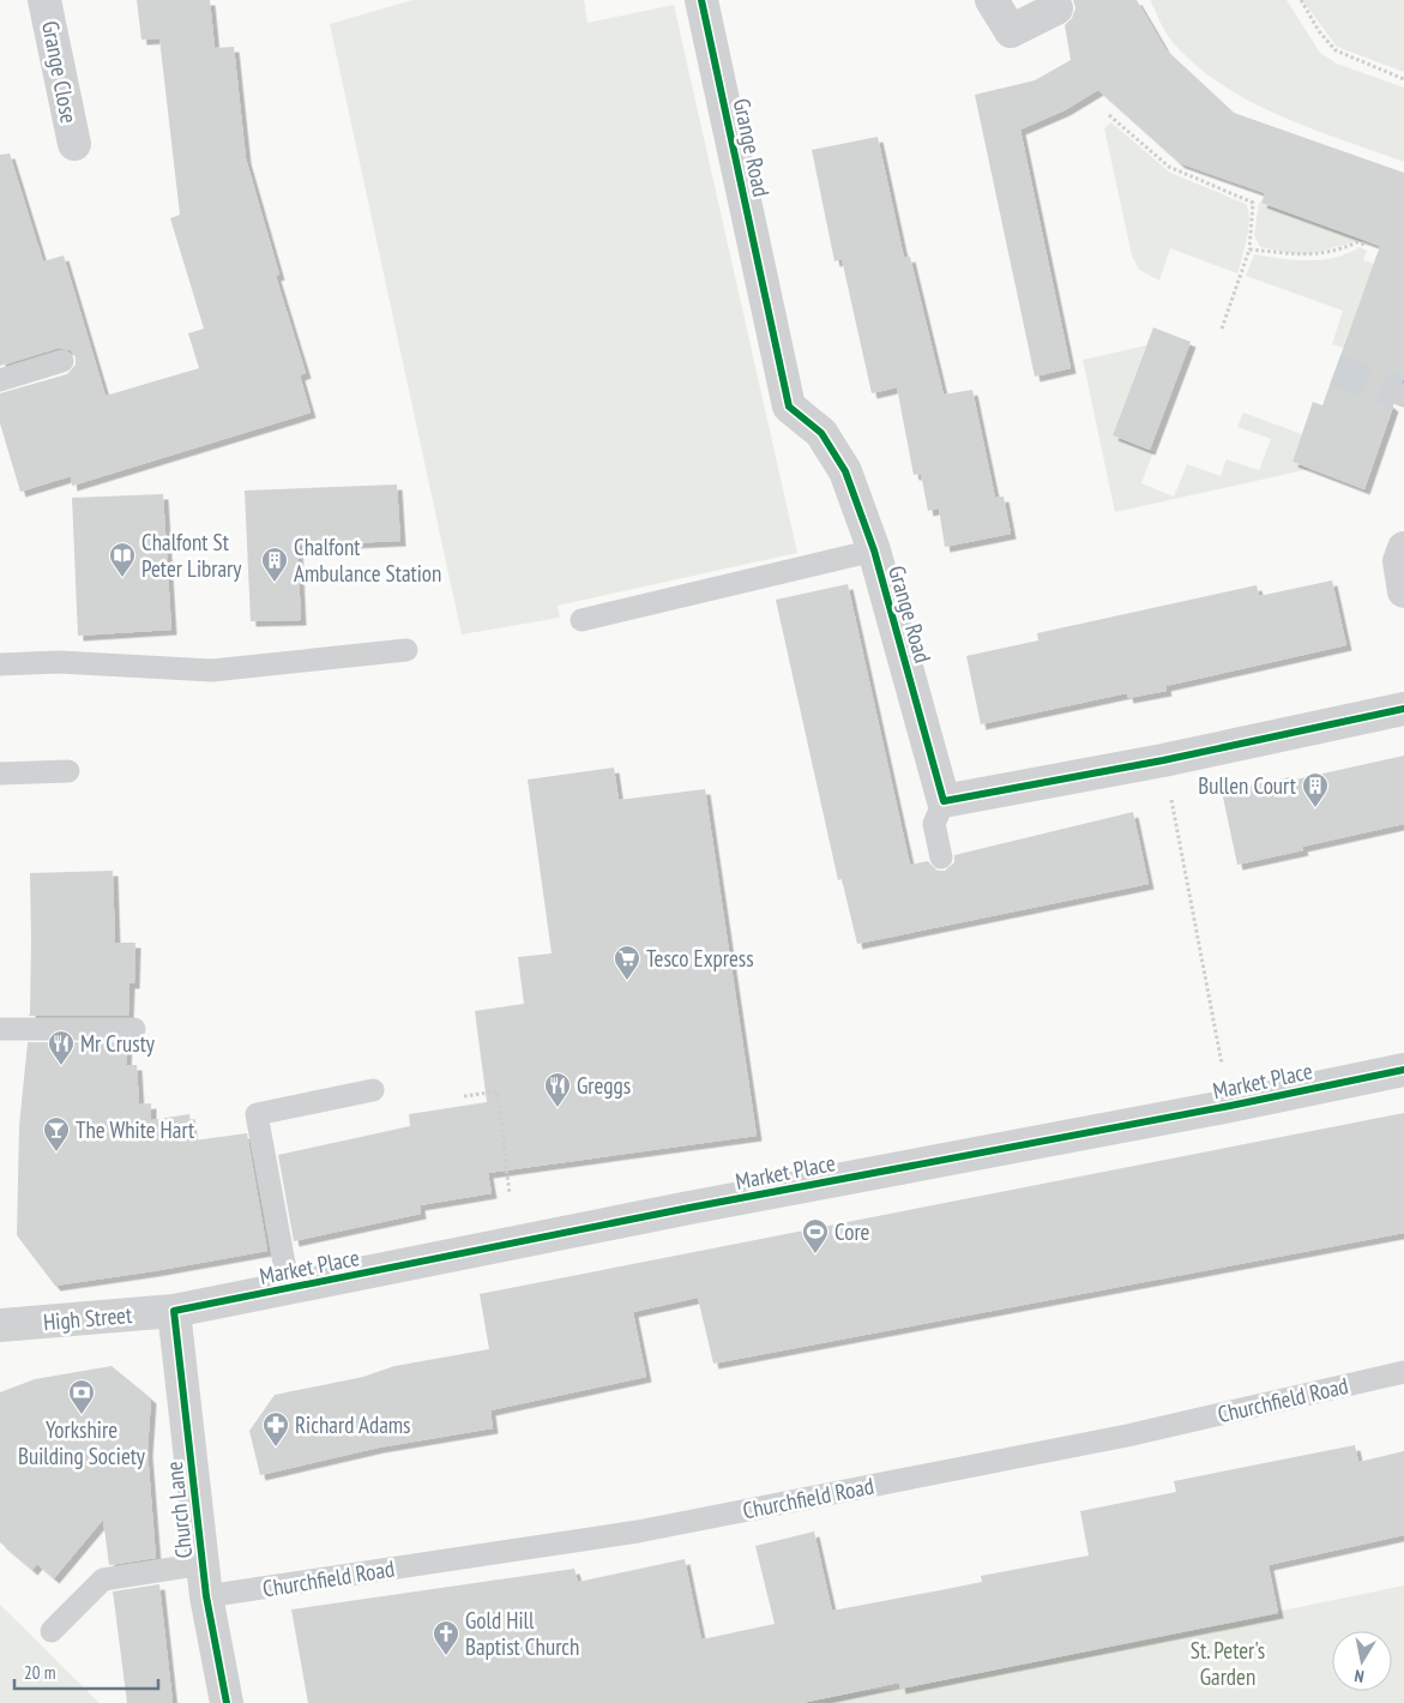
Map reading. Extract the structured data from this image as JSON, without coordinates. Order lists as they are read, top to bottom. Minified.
{"streets":{"street":["Grange Close","Grange Road","Market Place","High Street","Church Lane"],"lane":["Churchfield Road"]},"crossings":[["Market Place","High Street"],["Market Place","Church Lane"],["High Street","Church Lane"],["Churchfield Road","Church Lane"]],"parks":["St. Peter's Garden"],"places":{"library":["Chalfont St Peter Library"],"building":["Chalfont Ambulance Station","Bullen Court"],"supermarket":["Tesco Express"],"restaurant":["Mr Crusty","Greggs"],"bar":["The White Hart"],"sports":["Core"],"bank":["Yorkshire Building Society"],"pharmacy":["Richard Adams"],"church":["Gold Hill Baptist Church"]},"scale_bar":"20 m","north":"bottom"}
